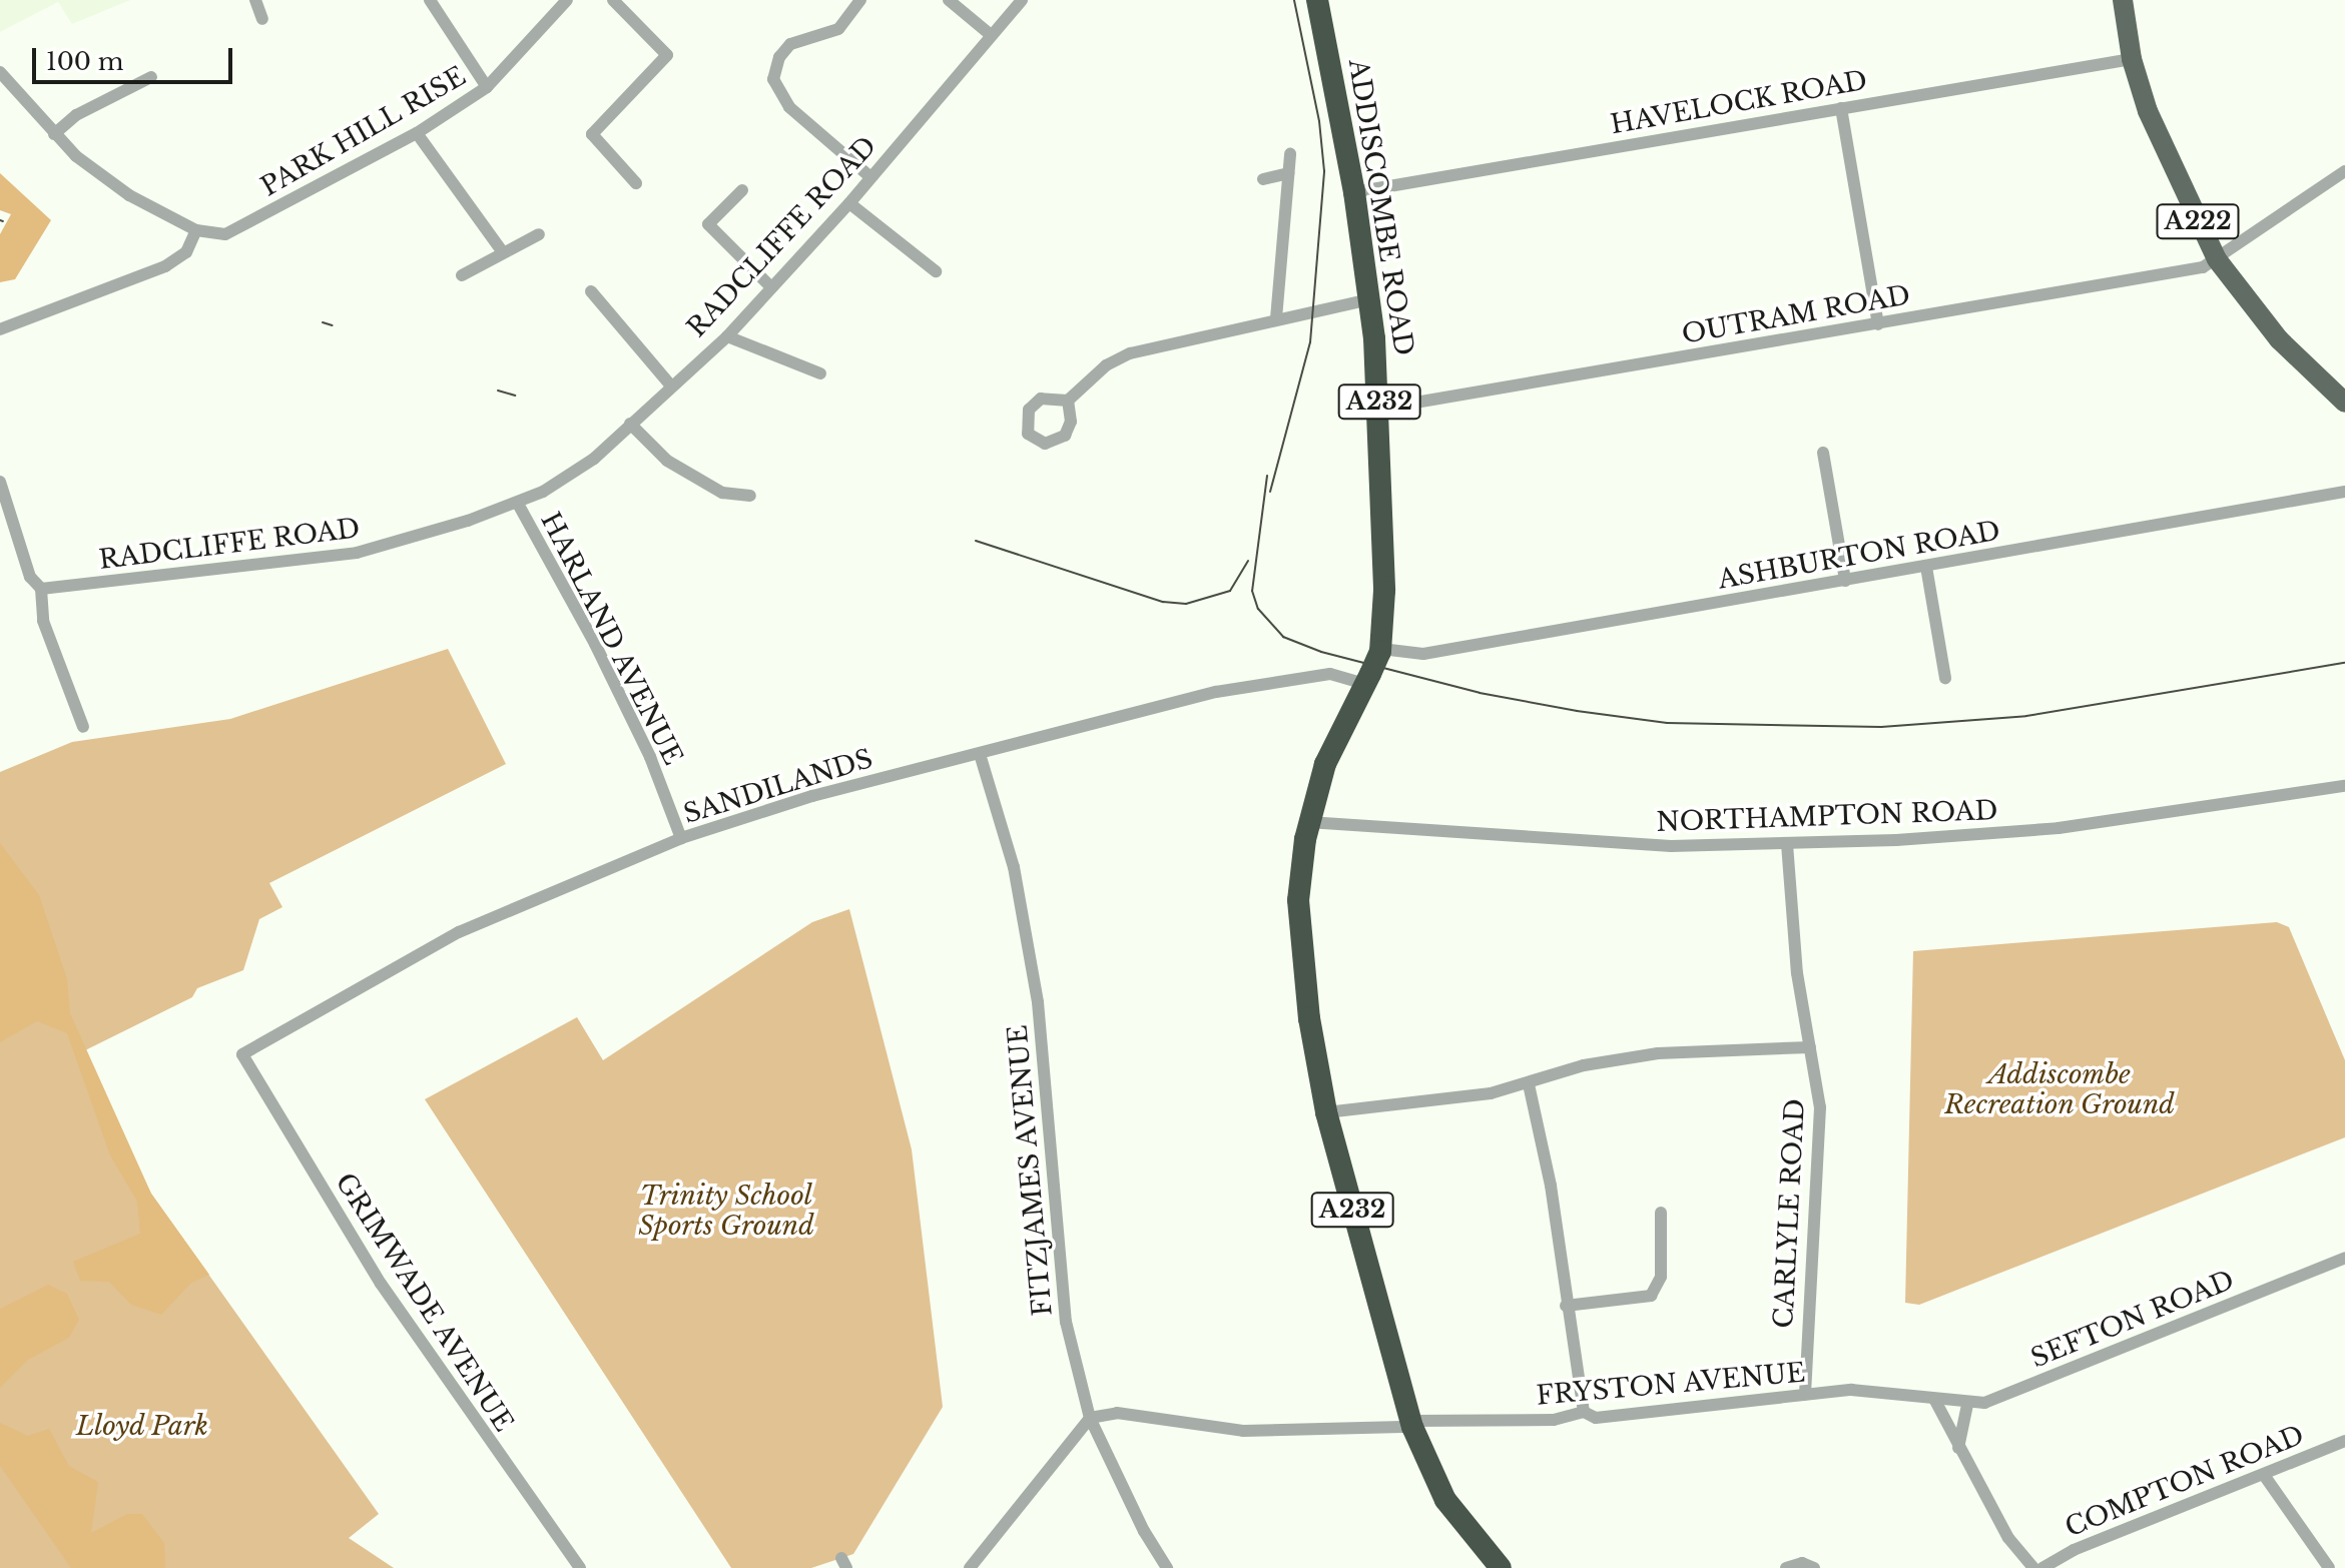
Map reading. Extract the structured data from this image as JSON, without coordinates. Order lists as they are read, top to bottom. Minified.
{"streets":{"highway":["ADDISCOMBE ROAD","A232"],"main road":["A222"],"street":["HAVELOCK ROAD","PARK HILL RISE","RADCLIFFE ROAD","OUTRAM ROAD","ASHBURTON ROAD","HARLAND AVENUE","SANDILANDS","NORTHAMPTON ROAD","FITZJAMES AVENUE","CARLYLE ROAD","GRIMWADE AVENUE","SEFTON ROAD","FRYSTON AVENUE","COMPTON ROAD"]},"crossings":[["HAVELOCK ROAD","ADDISCOMBE ROAD"],["HAVELOCK ROAD","A222"],["ADDISCOMBE ROAD","OUTRAM ROAD"],["ADDISCOMBE ROAD","ASHBURTON ROAD"],["ADDISCOMBE ROAD","SANDILANDS"],["ADDISCOMBE ROAD","NORTHAMPTON ROAD"],["ADDISCOMBE ROAD","FRYSTON AVENUE"],["A222","OUTRAM ROAD"],["RADCLIFFE ROAD","HARLAND AVENUE"],["HARLAND AVENUE","SANDILANDS"],["SANDILANDS","FITZJAMES AVENUE"],["SANDILANDS","GRIMWADE AVENUE"],["NORTHAMPTON ROAD","CARLYLE ROAD"],["FITZJAMES AVENUE","FRYSTON AVENUE"],["CARLYLE ROAD","FRYSTON AVENUE"],["SEFTON ROAD","FRYSTON AVENUE"]],"parks":["Addiscombe Recreation Ground","Trinity School Sports Ground","Lloyd Park"],"scale_bar":"100 m"}
